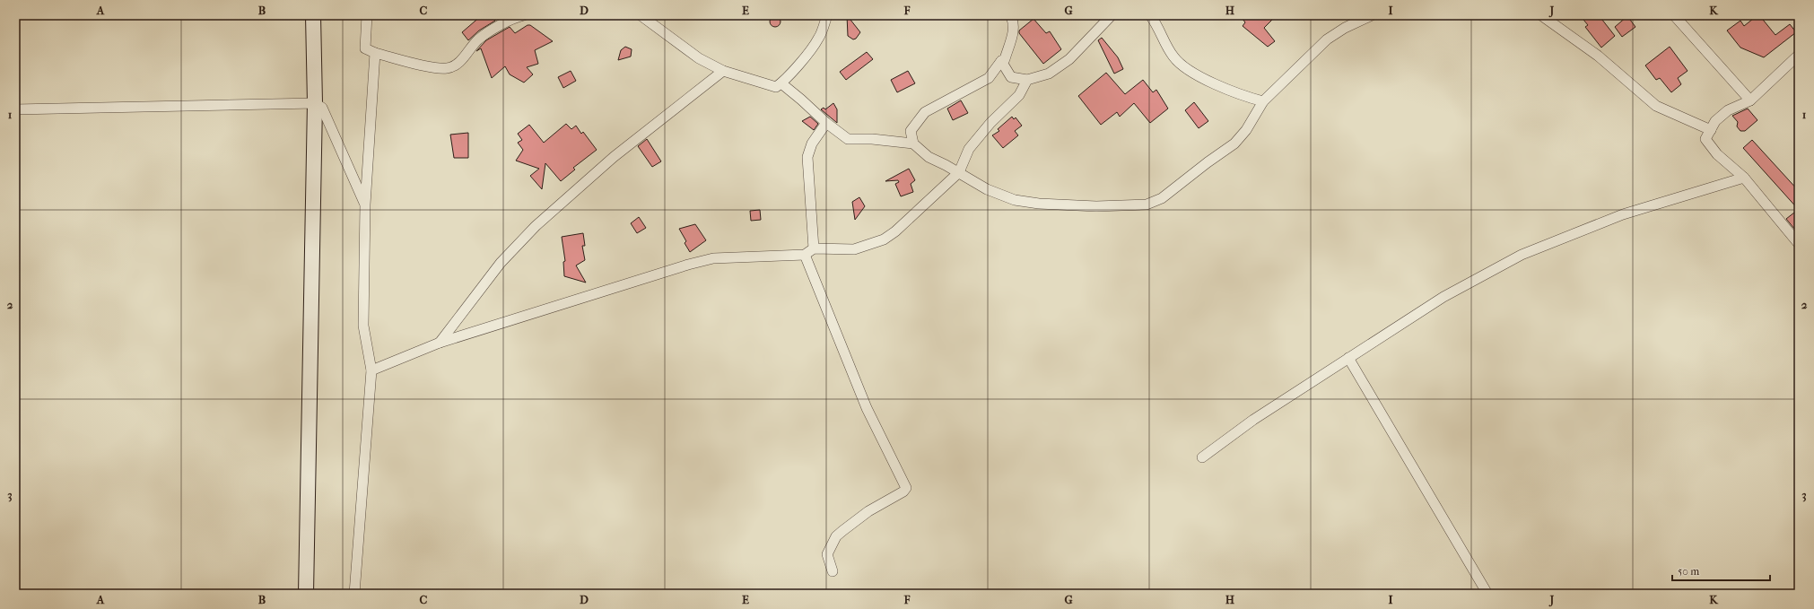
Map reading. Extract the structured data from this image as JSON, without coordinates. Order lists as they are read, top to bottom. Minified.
{"scale_bar":"50 m","grid":{"columns":["A","B","C","D","E","F","G","H","I","J","K"],"rows":["1","2","3"]}}
